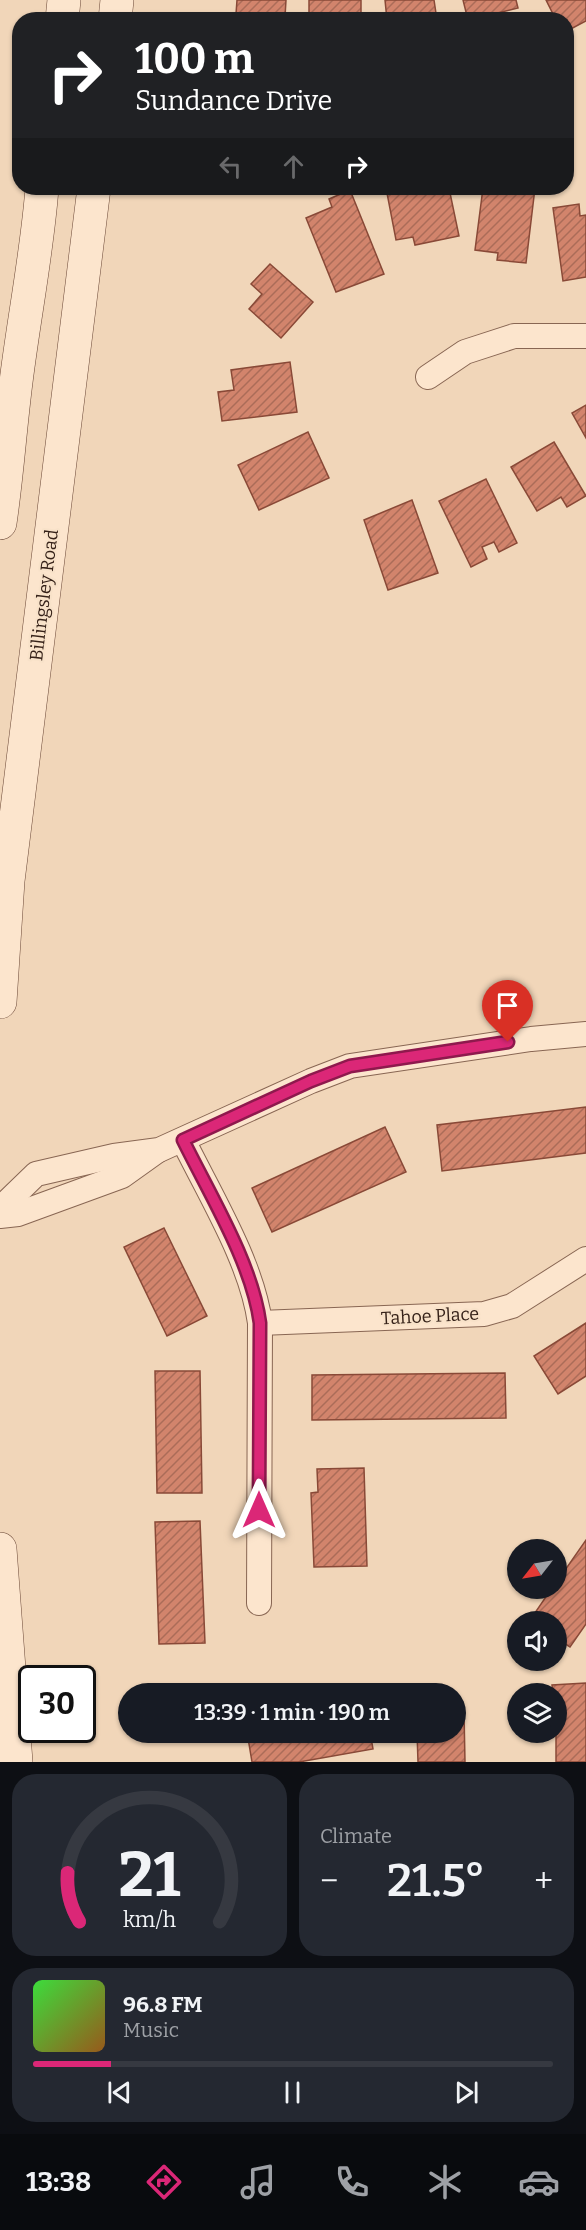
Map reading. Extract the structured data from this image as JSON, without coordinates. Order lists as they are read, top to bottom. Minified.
{"streets":{"main road":["Billingsley Road"],"street":["Tahoe Place"]},"north":"bottom left","page":{"turn":["100 m","Sundance Drive"],"limit":"30","trip":"13:39 · 1 min · 190 m","tile":"Climate","heat":["−","21.5°","+"],"song":["96.8 FM","Music"],"tabs":"13:38","gauge":["21","km/h"]}}
